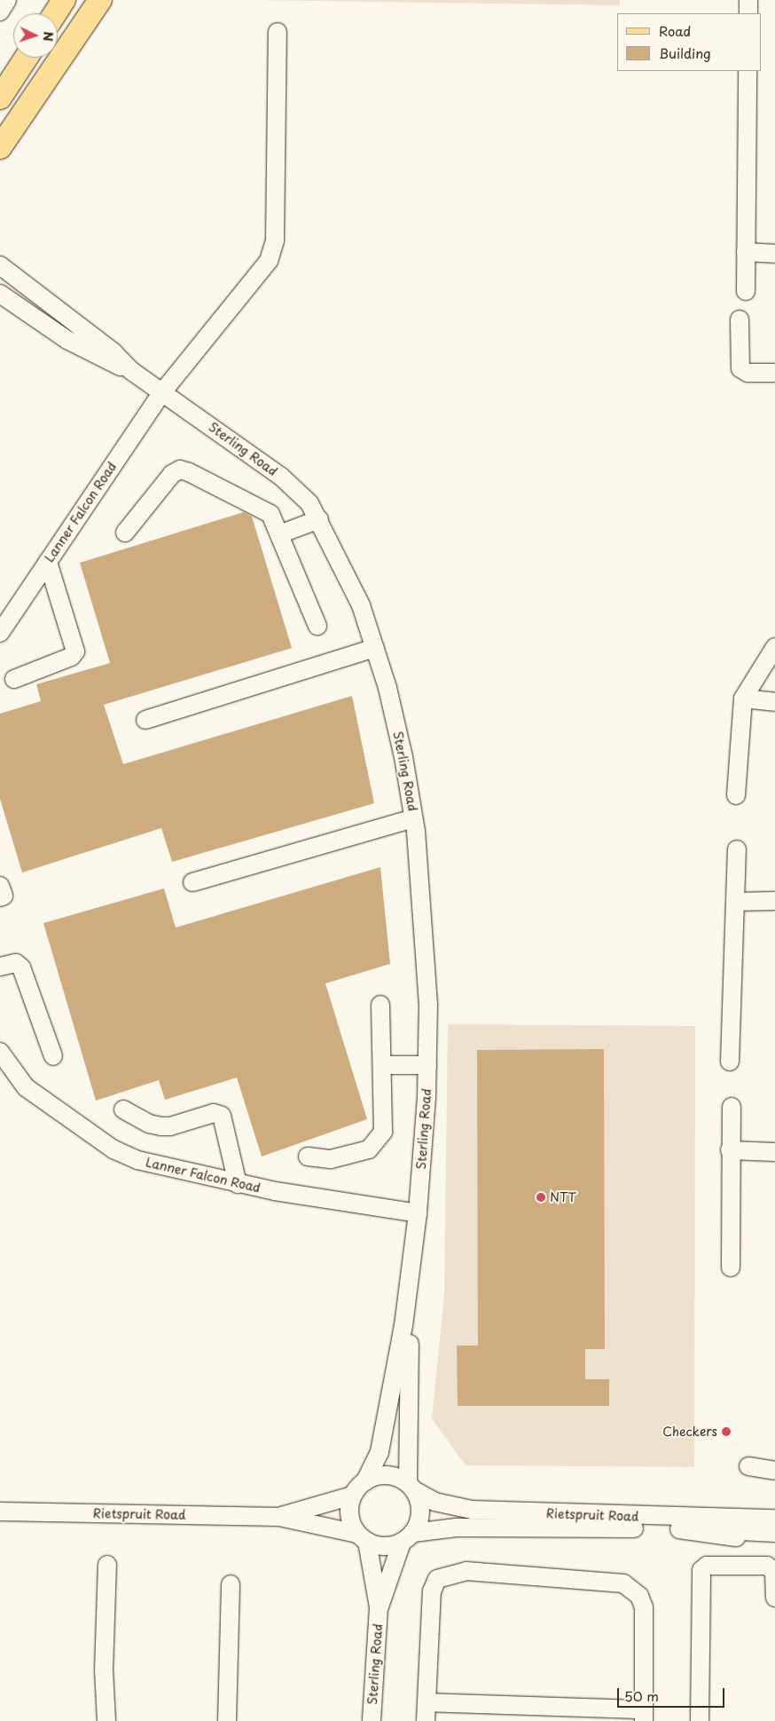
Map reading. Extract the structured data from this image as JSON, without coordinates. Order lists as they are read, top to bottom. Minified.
{"streets":{"street":["Sterling Road","Lanner Falcon Road","Rietspruit Road"]},"crossings":[["Sterling Road","Lanner Falcon Road"],["Sterling Road","Rietspruit Road"]],"places":["NTT","Checkers"],"legend":["Road","Building"],"scale_bar":"50 m","north":"right"}
